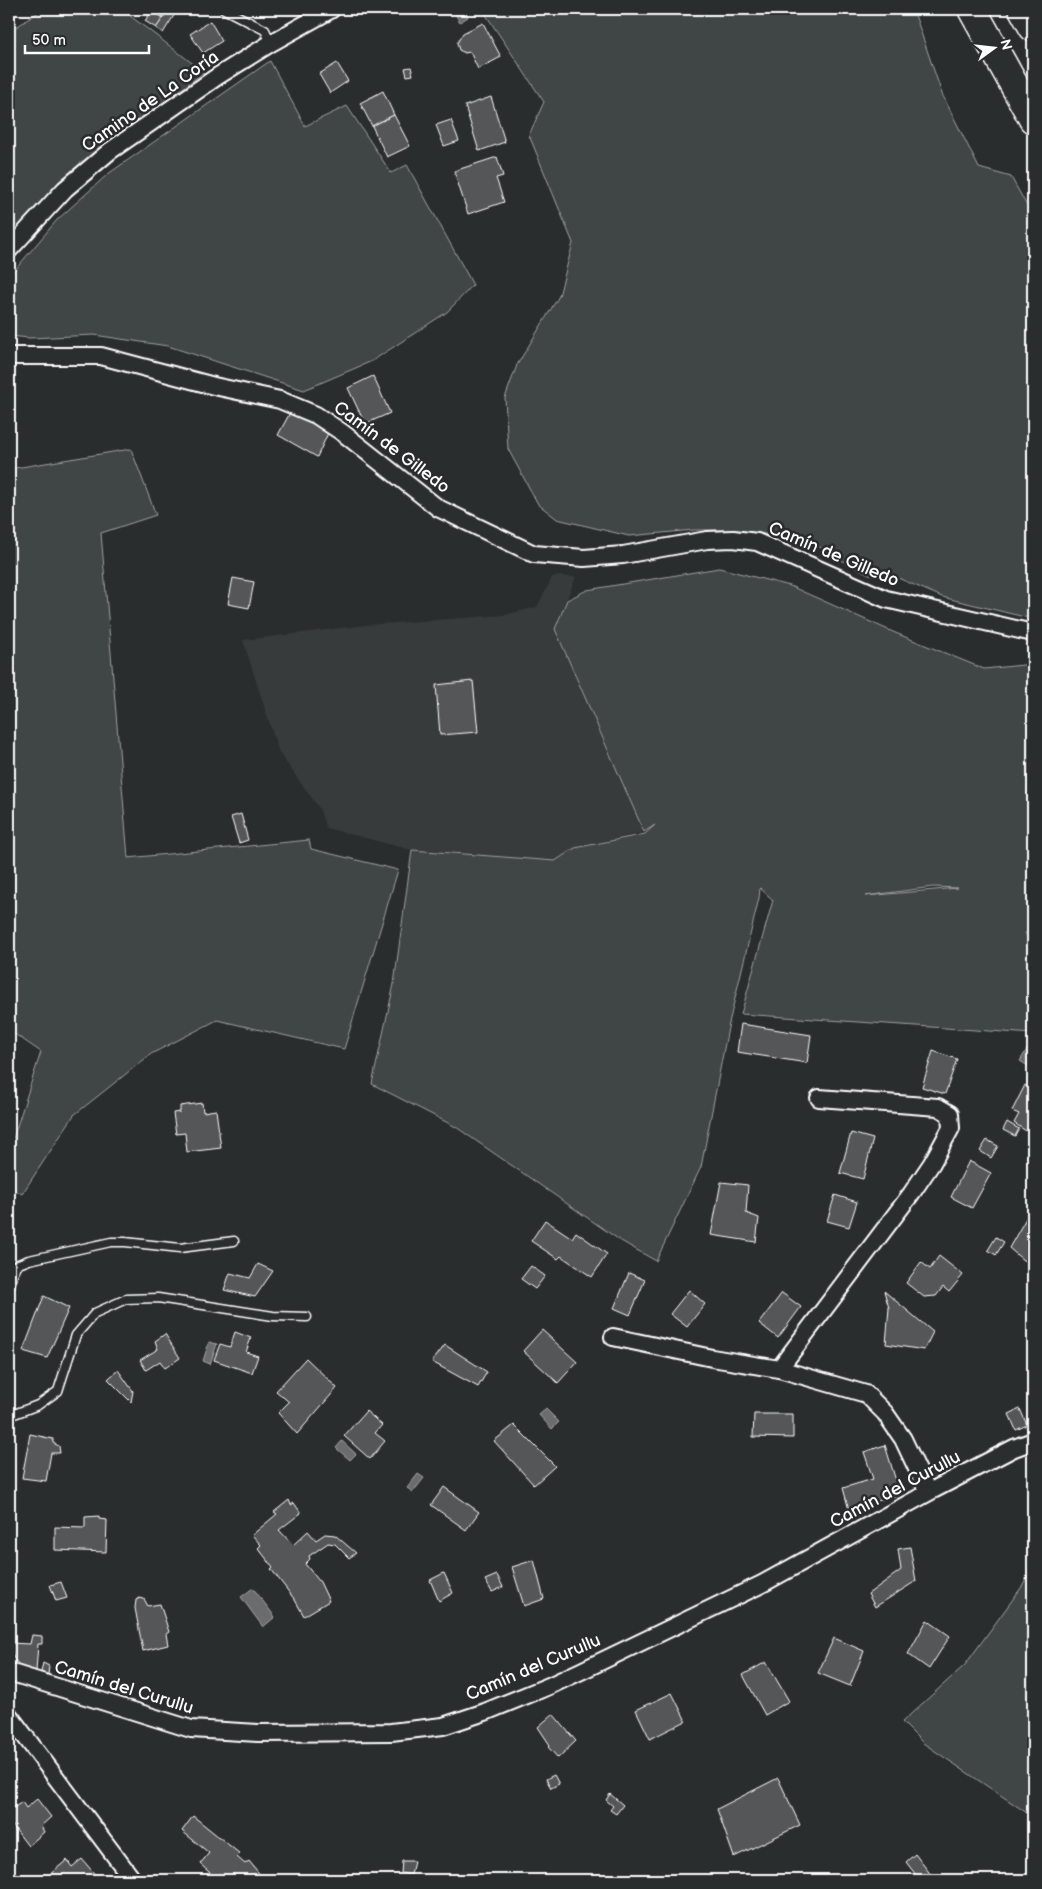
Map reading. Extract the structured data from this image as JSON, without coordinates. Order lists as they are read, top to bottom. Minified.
{"streets":{"street":["Camino de La Coría","Camín de Gilledo","Camín del Curullu"]},"scale_bar":"50 m","north":"right"}
